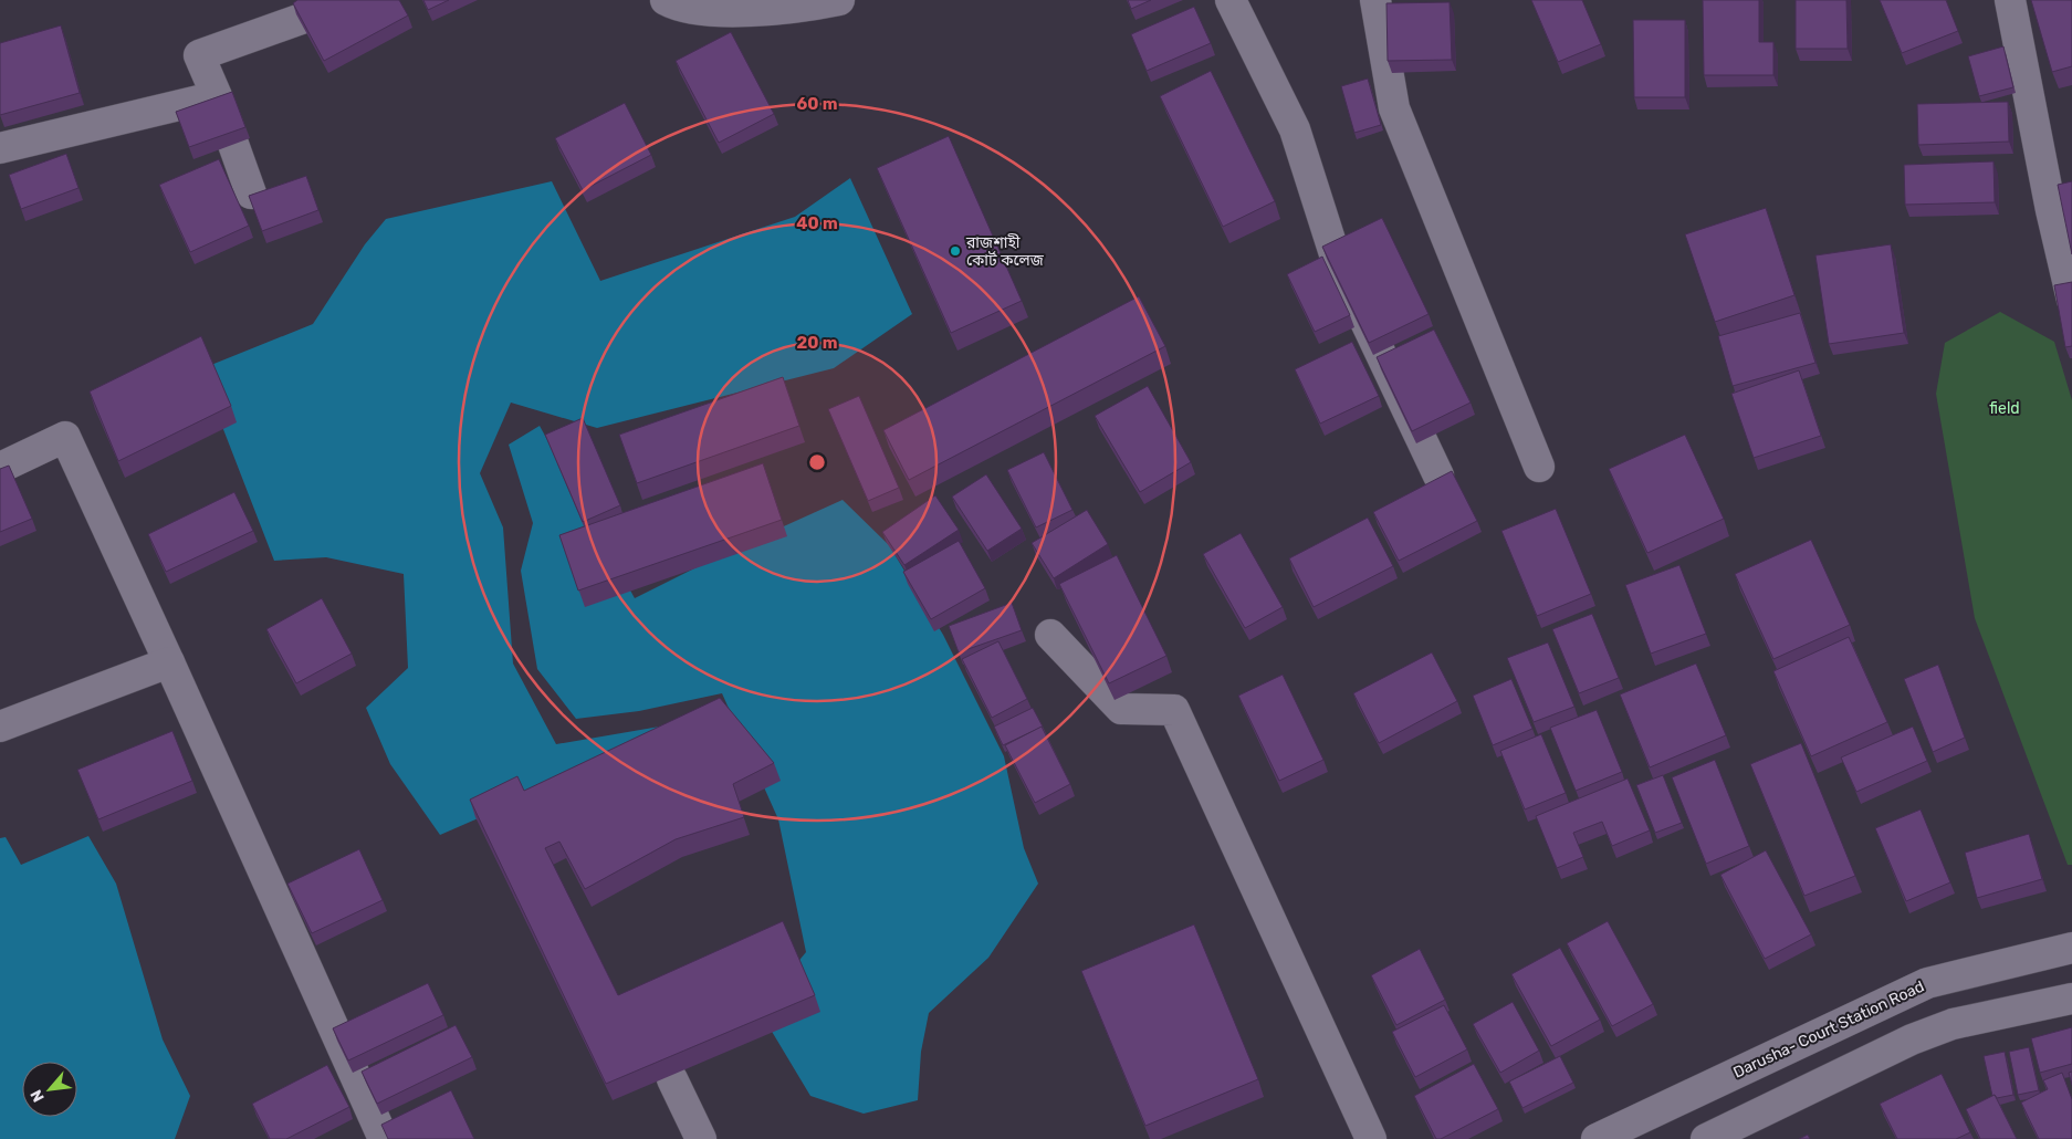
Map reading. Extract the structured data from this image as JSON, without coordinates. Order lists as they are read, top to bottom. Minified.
{"streets":{"street":["Darusha- Court Station Road"]},"parks":["field"],"places":["রাজশাহী কোর্ট কলেজ"],"north":"bottom left","rings":["60 m","40 m","20 m"]}
